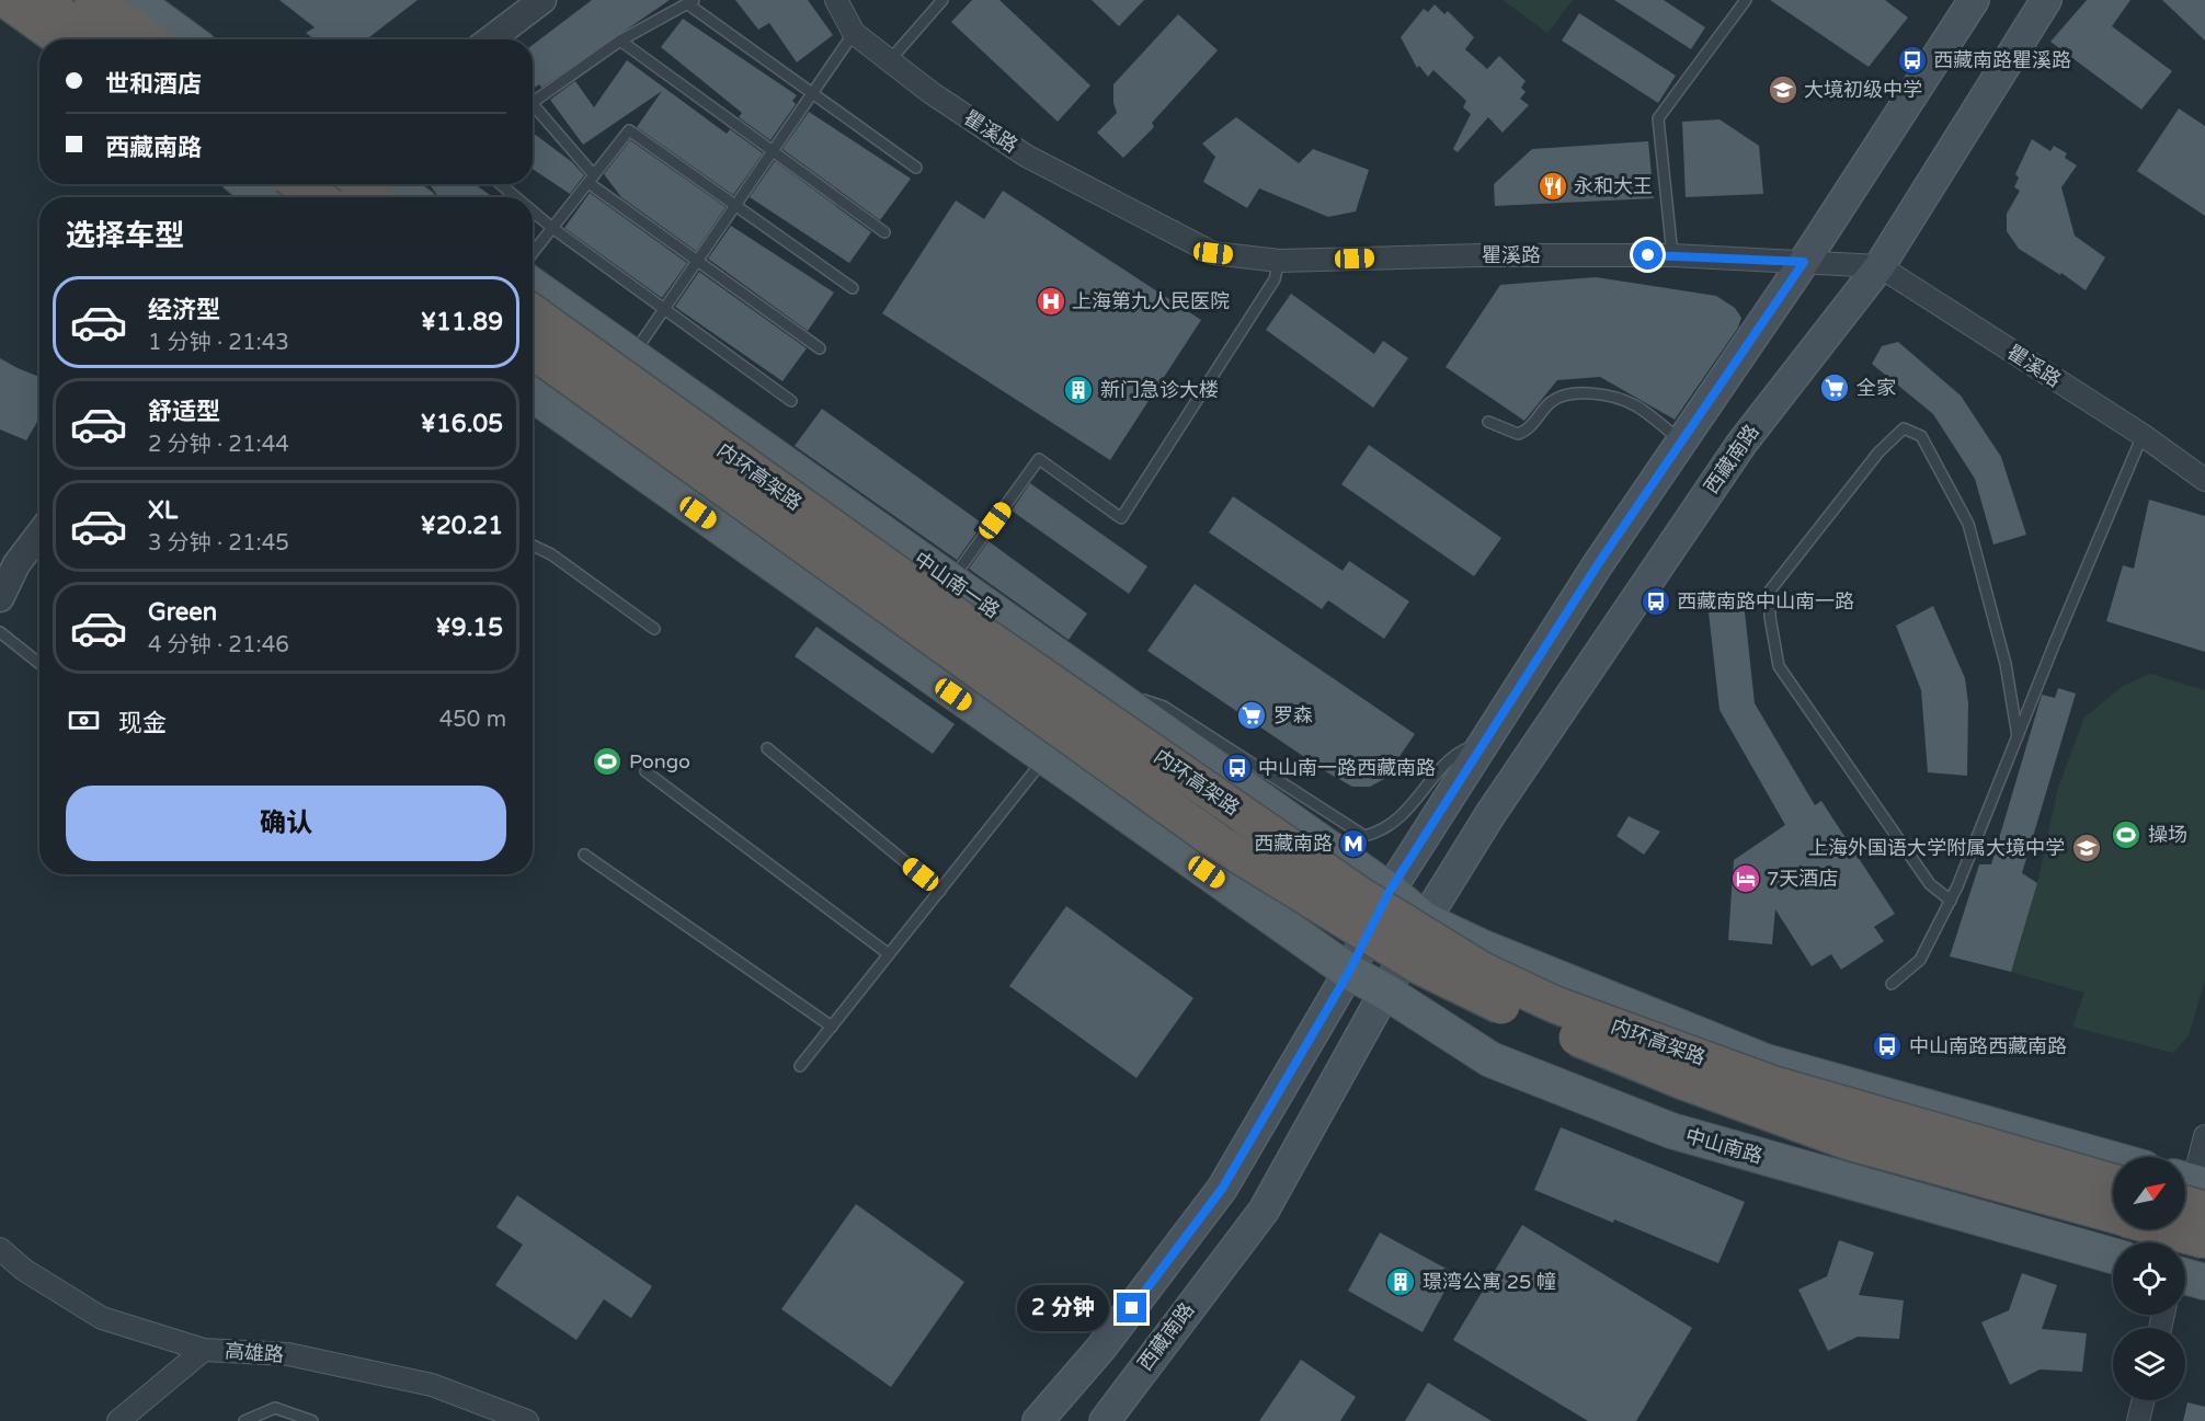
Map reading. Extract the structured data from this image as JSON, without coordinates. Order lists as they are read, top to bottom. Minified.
{"streets":{"highway":["内环高架路"],"main road":["西藏南路","中山南一路","中山南路"],"street":["瞿溪路","高雄路"]},"crossings":[["瞿溪路","西藏南路"],["西藏南路","中山南路"]],"places":{"bus stop":["西藏南路瞿溪路","西藏南路中山南一路","中山南一路西藏南路","中山南路西藏南路"],"school or university":["大境初级中学","上海外国语大学附属大境中学"],"restaurant":["永和大王"],"hospital":["上海第九人民医院"],"supermarket":["全家","罗森"],"building":["新门急诊大楼","璟湾公寓 25 幢"],"sports":["Pongo","操场"],"metro station":["西藏南路"],"hotel":["7天酒店"]},"north":"top right","page":{"banner":["世和酒店","西藏南路"],"heading":"选择车型","list":[{"name":"经济型","note":"1 分钟 · 21:43","value":"¥11.89"},{"name":"舒适型","note":"2 分钟 · 21:44","value":"¥16.05"},{"name":"XL","note":"3 分钟 · 21:45","value":"¥20.21"},{"name":"Green","note":"4 分钟 · 21:46","value":"¥9.15"}],"pay":["现金","450 m"],"buttons":"确认","bubble":"2 分钟"}}
